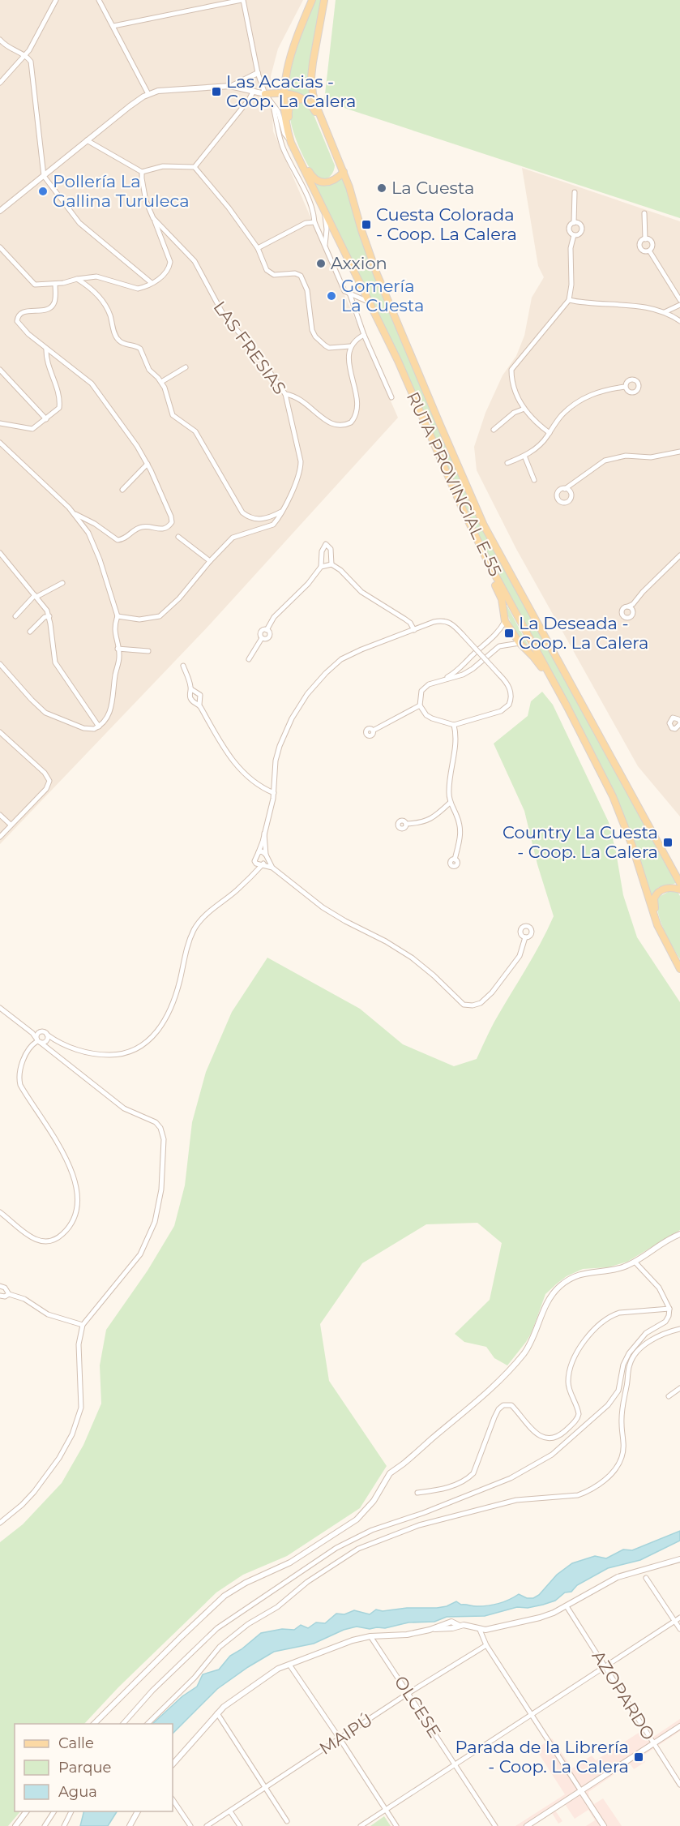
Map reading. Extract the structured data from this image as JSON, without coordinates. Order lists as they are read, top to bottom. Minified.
{"streets":{"main road":["RUTA PROVINCIAL E-55"],"street":["LAS FRESIAS","AZOPARDO","OLCESE","MAIPÚ"]},"crossings":[["OLCESE","MAIPÚ"]],"places":{"transit":["Las Acacias - Coop. La Calera","Cuesta Colorada - Coop. La Calera","La Deseada - Coop. La Calera","Country La Cuesta - Coop. La Calera","Parada de la Librería - Coop. La Calera"],"other":["La Cuesta","Pollería La Gallina Turuleca","Axxion","Gomería La Cuesta"]},"legend":["Calle","Parque","Agua"]}
